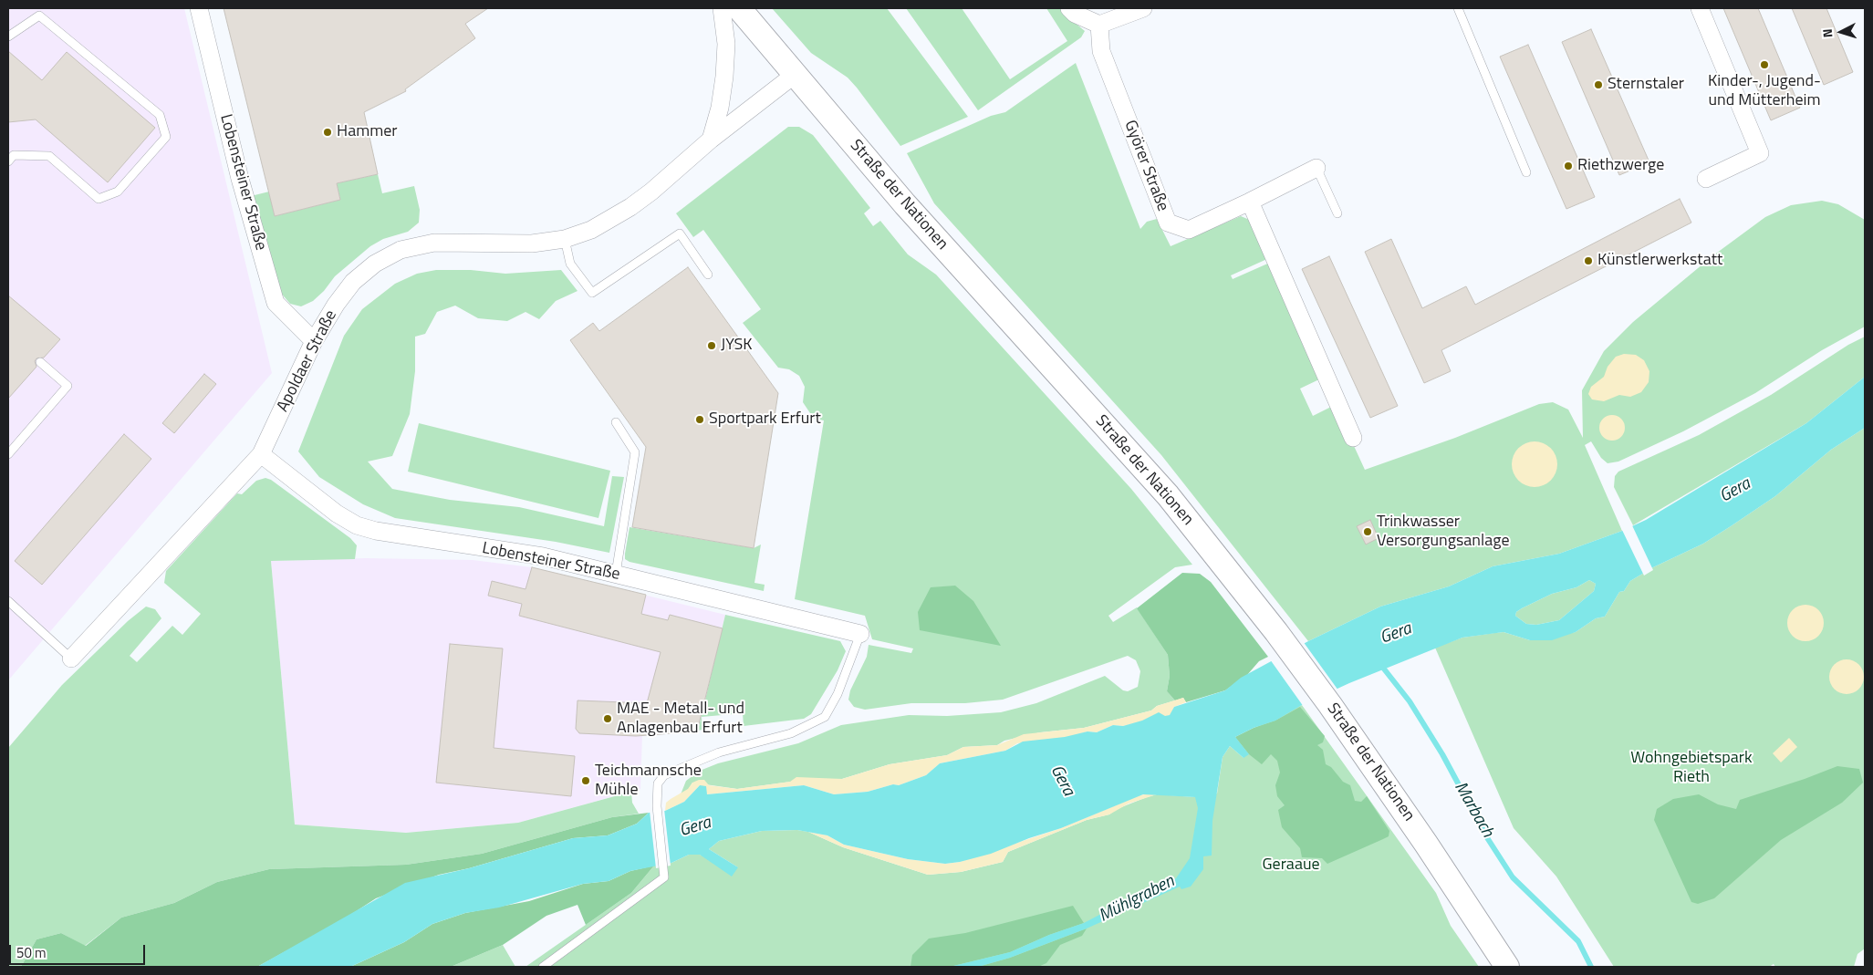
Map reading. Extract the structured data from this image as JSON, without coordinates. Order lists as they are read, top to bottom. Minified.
{"streets":{"main road":["Straße der Nationen"],"street":["Györer Straße","Lobensteiner Straße","Apoldaer Straße"]},"crossings":[["Lobensteiner Straße","Apoldaer Straße"],["Straße der Nationen","Apoldaer Straße"]],"water":["Gera","Marbach","Mühlgraben"],"parks":["Wohngebietspark Rieth","Geraaue"],"places":["Kinder-, Jugend- und Mütterheim","Sternstaler","Hammer","Riethzwerge","Künstlerwerkstatt","JYSK","Sportpark Erfurt","Trinkwasser Versorgungsanlage","MAE - Metall- und Anlagenbau Erfurt","Teichmannsche Mühle"],"scale_bar":"50 m","north":"left"}
